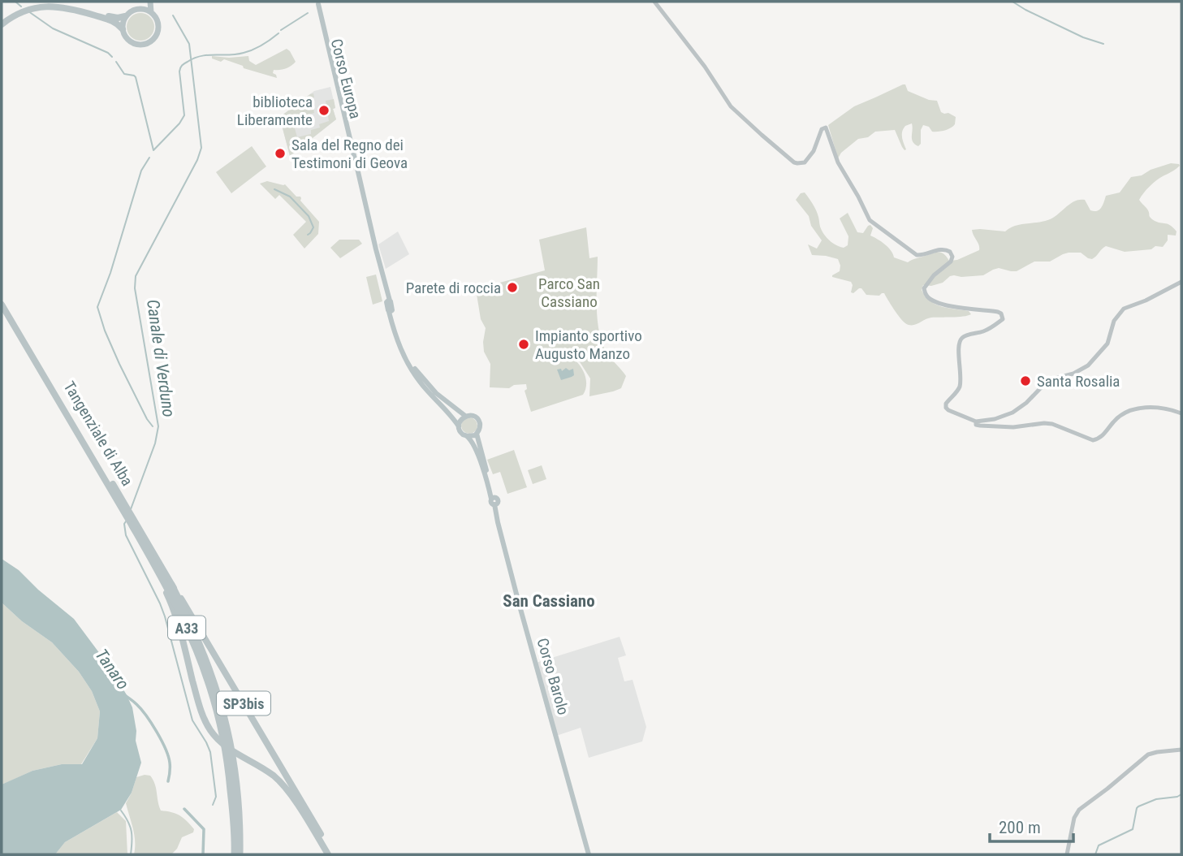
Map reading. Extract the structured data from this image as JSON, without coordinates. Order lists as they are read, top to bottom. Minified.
{"streets":{"highway":["Tangenziale di Alba","A33","SP3bis"],"main road":["Corso Europa","Corso Barolo"]},"crossings":[["Tangenziale di Alba","A33"],["Tangenziale di Alba","SP3bis"],["A33","SP3bis"]],"districts":["San Cassiano"],"water":["Canale di Verduno","Tanaro"],"parks":["Parco San Cassiano"],"places":["biblioteca Liberamente","Sala del Regno dei Testimoni di Geova","Parete di roccia","Impianto sportivo Augusto Manzo","Santa Rosalia"],"scale_bar":"200 m"}
